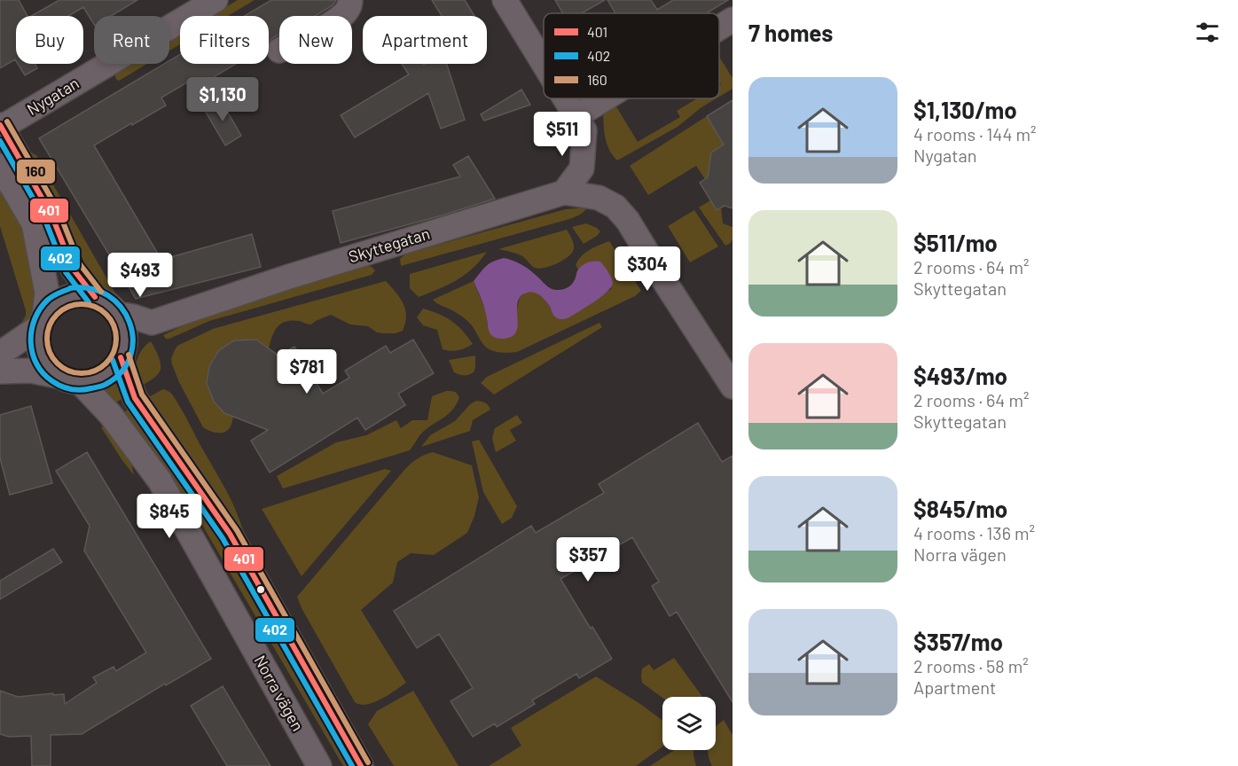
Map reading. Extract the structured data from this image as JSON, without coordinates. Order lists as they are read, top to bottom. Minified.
{"streets":{"street":["Nygatan","Skyttegatan","Norra vägen"]},"lines":["transit line 160","transit line 401","transit line 402"],"legend":["401","402","160"],"page":{"heading":"7 homes","chip":["Buy","Rent","Filters","New","Apartment"],"list":[{"name":"$1,130/mo","note":"4 rooms · 144 m² · Nygatan"},{"name":"$511/mo","note":"2 rooms · 64 m² · Skyttegatan"},{"name":"$493/mo","note":"2 rooms · 64 m² · Skyttegatan"},{"name":"$845/mo","note":"4 rooms · 136 m² · Norra vägen"},{"name":"$357/mo","note":"2 rooms · 58 m² · Apartment"}],"price":["$1,130","$511","$304","$493","$781","$845","$357"]}}
